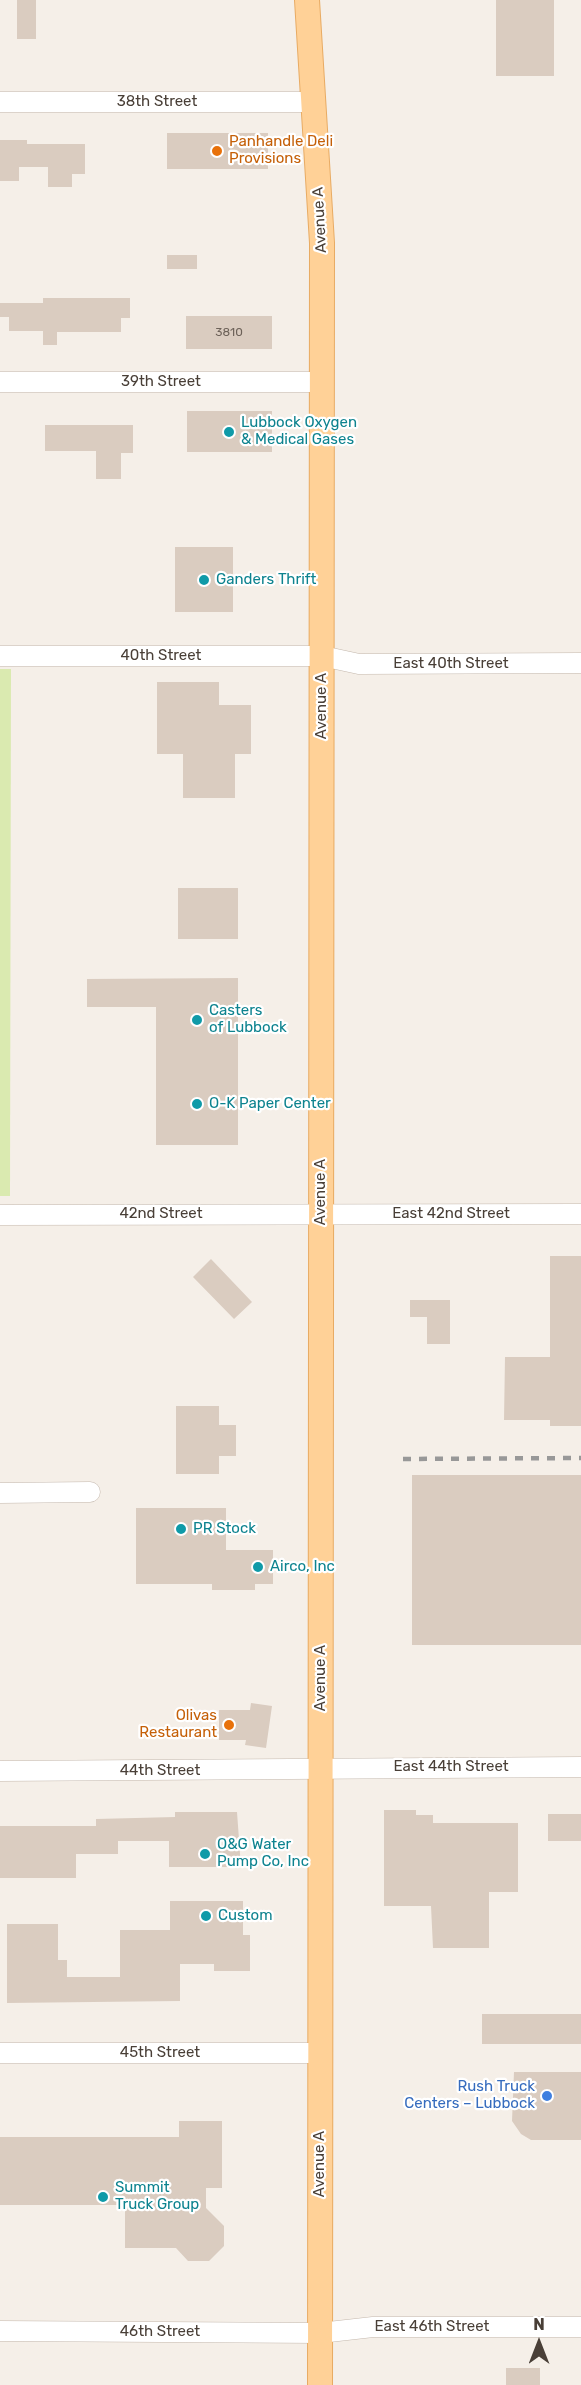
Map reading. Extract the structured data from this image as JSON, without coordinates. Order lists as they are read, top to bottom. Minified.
{"streets":{"main road":["Avenue A"],"street":["38th Street","39th Street","40th Street","East 40th Street","42nd Street","East 42nd Street","East 44th Street","44th Street","45th Street","East 46th Street","46th Street"]},"crossings":[["38th Street","Avenue A"],["Avenue A","39th Street"],["Avenue A","40th Street"],["Avenue A","East 40th Street"],["Avenue A","42nd Street"],["Avenue A","East 42nd Street"],["Avenue A","East 44th Street"],["Avenue A","44th Street"],["Avenue A","45th Street"],["Avenue A","East 46th Street"],["Avenue A","46th Street"],["40th Street","East 40th Street"],["42nd Street","East 42nd Street"],["East 44th Street","44th Street"],["East 46th Street","46th Street"]],"places":["Panhandle Deli Provisions","Lubbock Oxygen & Medical Gases","Ganders Thrift","Casters of Lubbock","O-K Paper Center","PR Stock","Airco, Inc","Olivas Restaurant","O&G Water Pump Co, Inc","Custom","Rush Truck Centers – Lubbock","Summit Truck Group"],"house_numbers":["3810"],"north":"top"}
